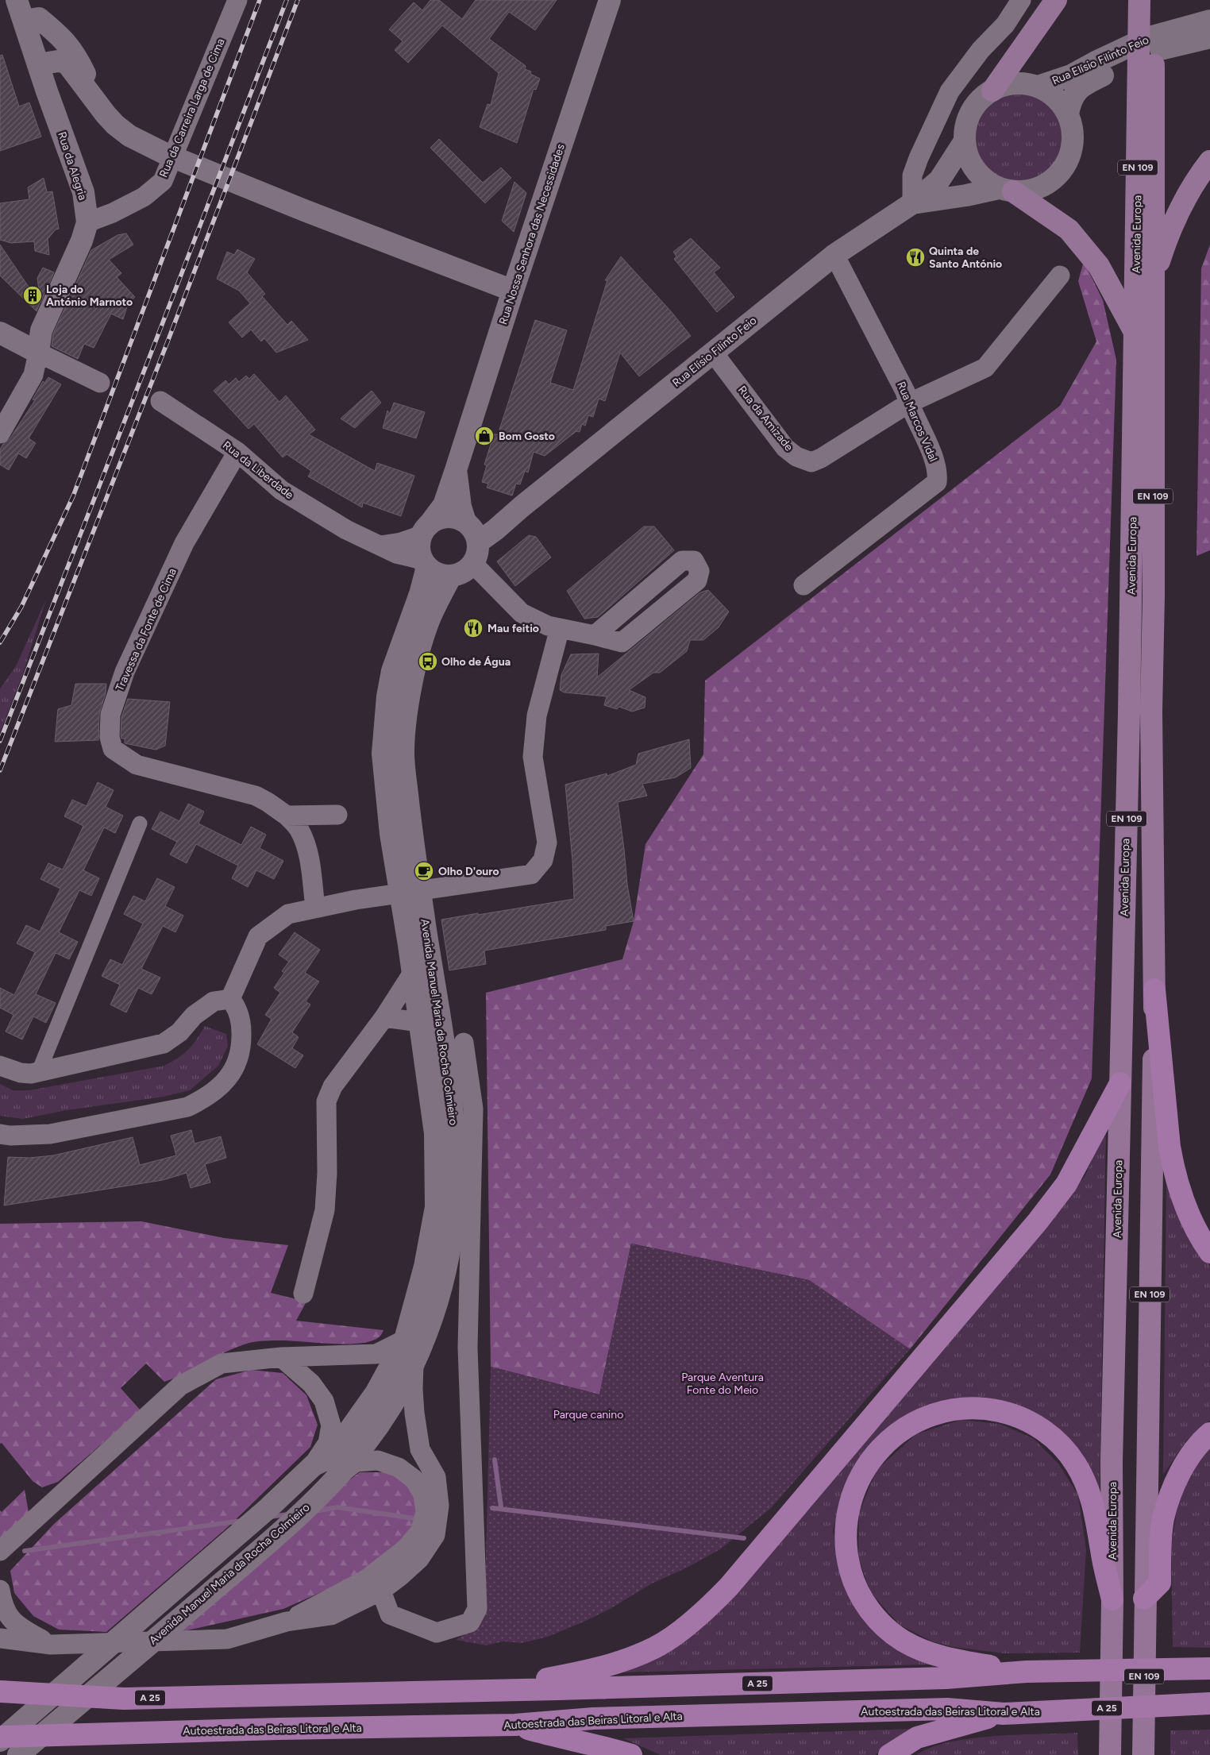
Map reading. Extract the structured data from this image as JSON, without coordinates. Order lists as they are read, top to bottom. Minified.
{"streets":{"highway":["A 25","Autoestrada das Beiras Litoral e Alta"],"main road":["Rua Elísio Filinto Feio","Rua da Alegria","EN 109","Rua Nossa Senhora das Necessidades","Avenida Europa","Avenida Manuel Maria da Rocha Colmieiro"],"street":["Rua da Carreira Larga de Cima","Rua da Amizade","Rua Marcos Vidal","Rua da Liberdade","Travessa da Fonte de Cima"]},"crossings":[["Rua Elísio Filinto Feio","Rua Nossa Senhora das Necessidades"],["Rua Elísio Filinto Feio","Rua da Amizade"],["Rua Elísio Filinto Feio","Rua Marcos Vidal"],["Rua Elísio Filinto Feio","Rua da Liberdade"],["Rua Elísio Filinto Feio","Avenida Manuel Maria da Rocha Colmieiro"],["Rua da Carreira Larga de Cima","Rua da Alegria"],["Rua Nossa Senhora das Necessidades","Rua da Liberdade"],["Rua Nossa Senhora das Necessidades","Avenida Manuel Maria da Rocha Colmieiro"],["Rua da Amizade","Rua Marcos Vidal"],["Rua da Liberdade","Travessa da Fonte de Cima"],["Rua da Liberdade","Avenida Manuel Maria da Rocha Colmieiro"]],"parks":["Parque Aventura Fonte do Meio","Parque canino"],"places":{"restaurant":["Quinta de Santo António","Mau feitio"],"building":["Loja do António Marnoto"],"shop":["Bom Gosto"],"bus stop":["Olho de Água"],"cafe":["Olho D'ouro"]}}
